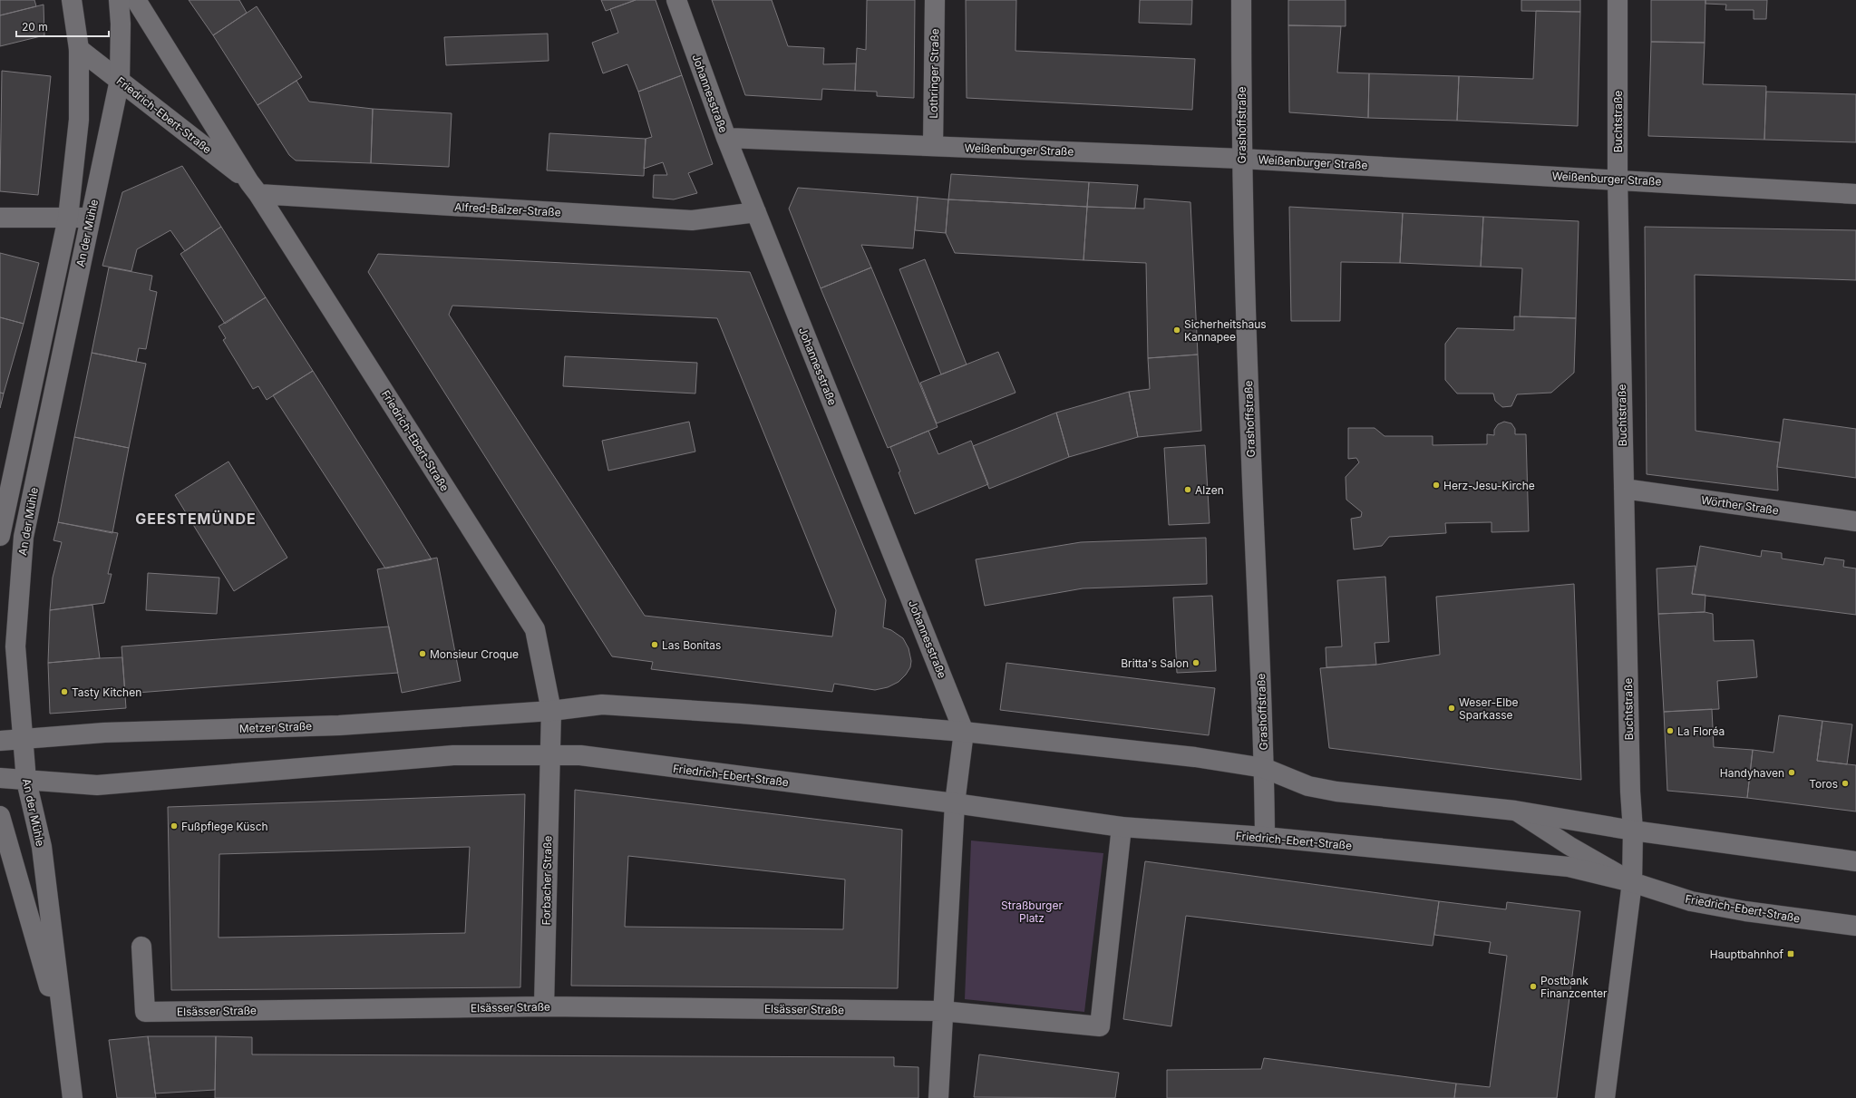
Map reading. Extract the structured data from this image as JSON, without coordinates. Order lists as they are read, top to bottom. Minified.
{"streets":{"street":["Lothringer Straße","Johannesstraße","Friedrich-Ebert-Straße","Buchtstraße","Grashoffstraße","Weißenburger Straße","Alfred-Balzer-Straße","An der Mühle","Wörther Straße","Metzer Straße","Forbacher Straße","Elsässer Straße"]},"crossings":[["Lothringer Straße","Weißenburger Straße"],["Johannesstraße","Friedrich-Ebert-Straße"],["Johannesstraße","Weißenburger Straße"],["Johannesstraße","Alfred-Balzer-Straße"],["Friedrich-Ebert-Straße","Buchtstraße"],["Friedrich-Ebert-Straße","Grashoffstraße"],["Friedrich-Ebert-Straße","Alfred-Balzer-Straße"],["Friedrich-Ebert-Straße","An der Mühle"],["Friedrich-Ebert-Straße","Metzer Straße"],["Friedrich-Ebert-Straße","Forbacher Straße"],["Buchtstraße","Weißenburger Straße"],["Buchtstraße","Wörther Straße"],["Grashoffstraße","Weißenburger Straße"],["An der Mühle","Metzer Straße"],["Forbacher Straße","Elsässer Straße"]],"districts":["GEESTEMÜNDE"],"parks":["Straßburger Platz"],"places":{"other":["Sicherheitshaus Kannapee","Herz-Jesu-Kirche","Alzen","Las Bonitas","Monsieur Croque","Britta's Salon","Tasty Kitchen","Weser-Elbe Sparkasse","La Floréa","Handyhaven","Toros","Fußpflege Küsch","Postbank Finanzcenter"],"transit":["Hauptbahnhof"]},"scale_bar":"20 m"}
